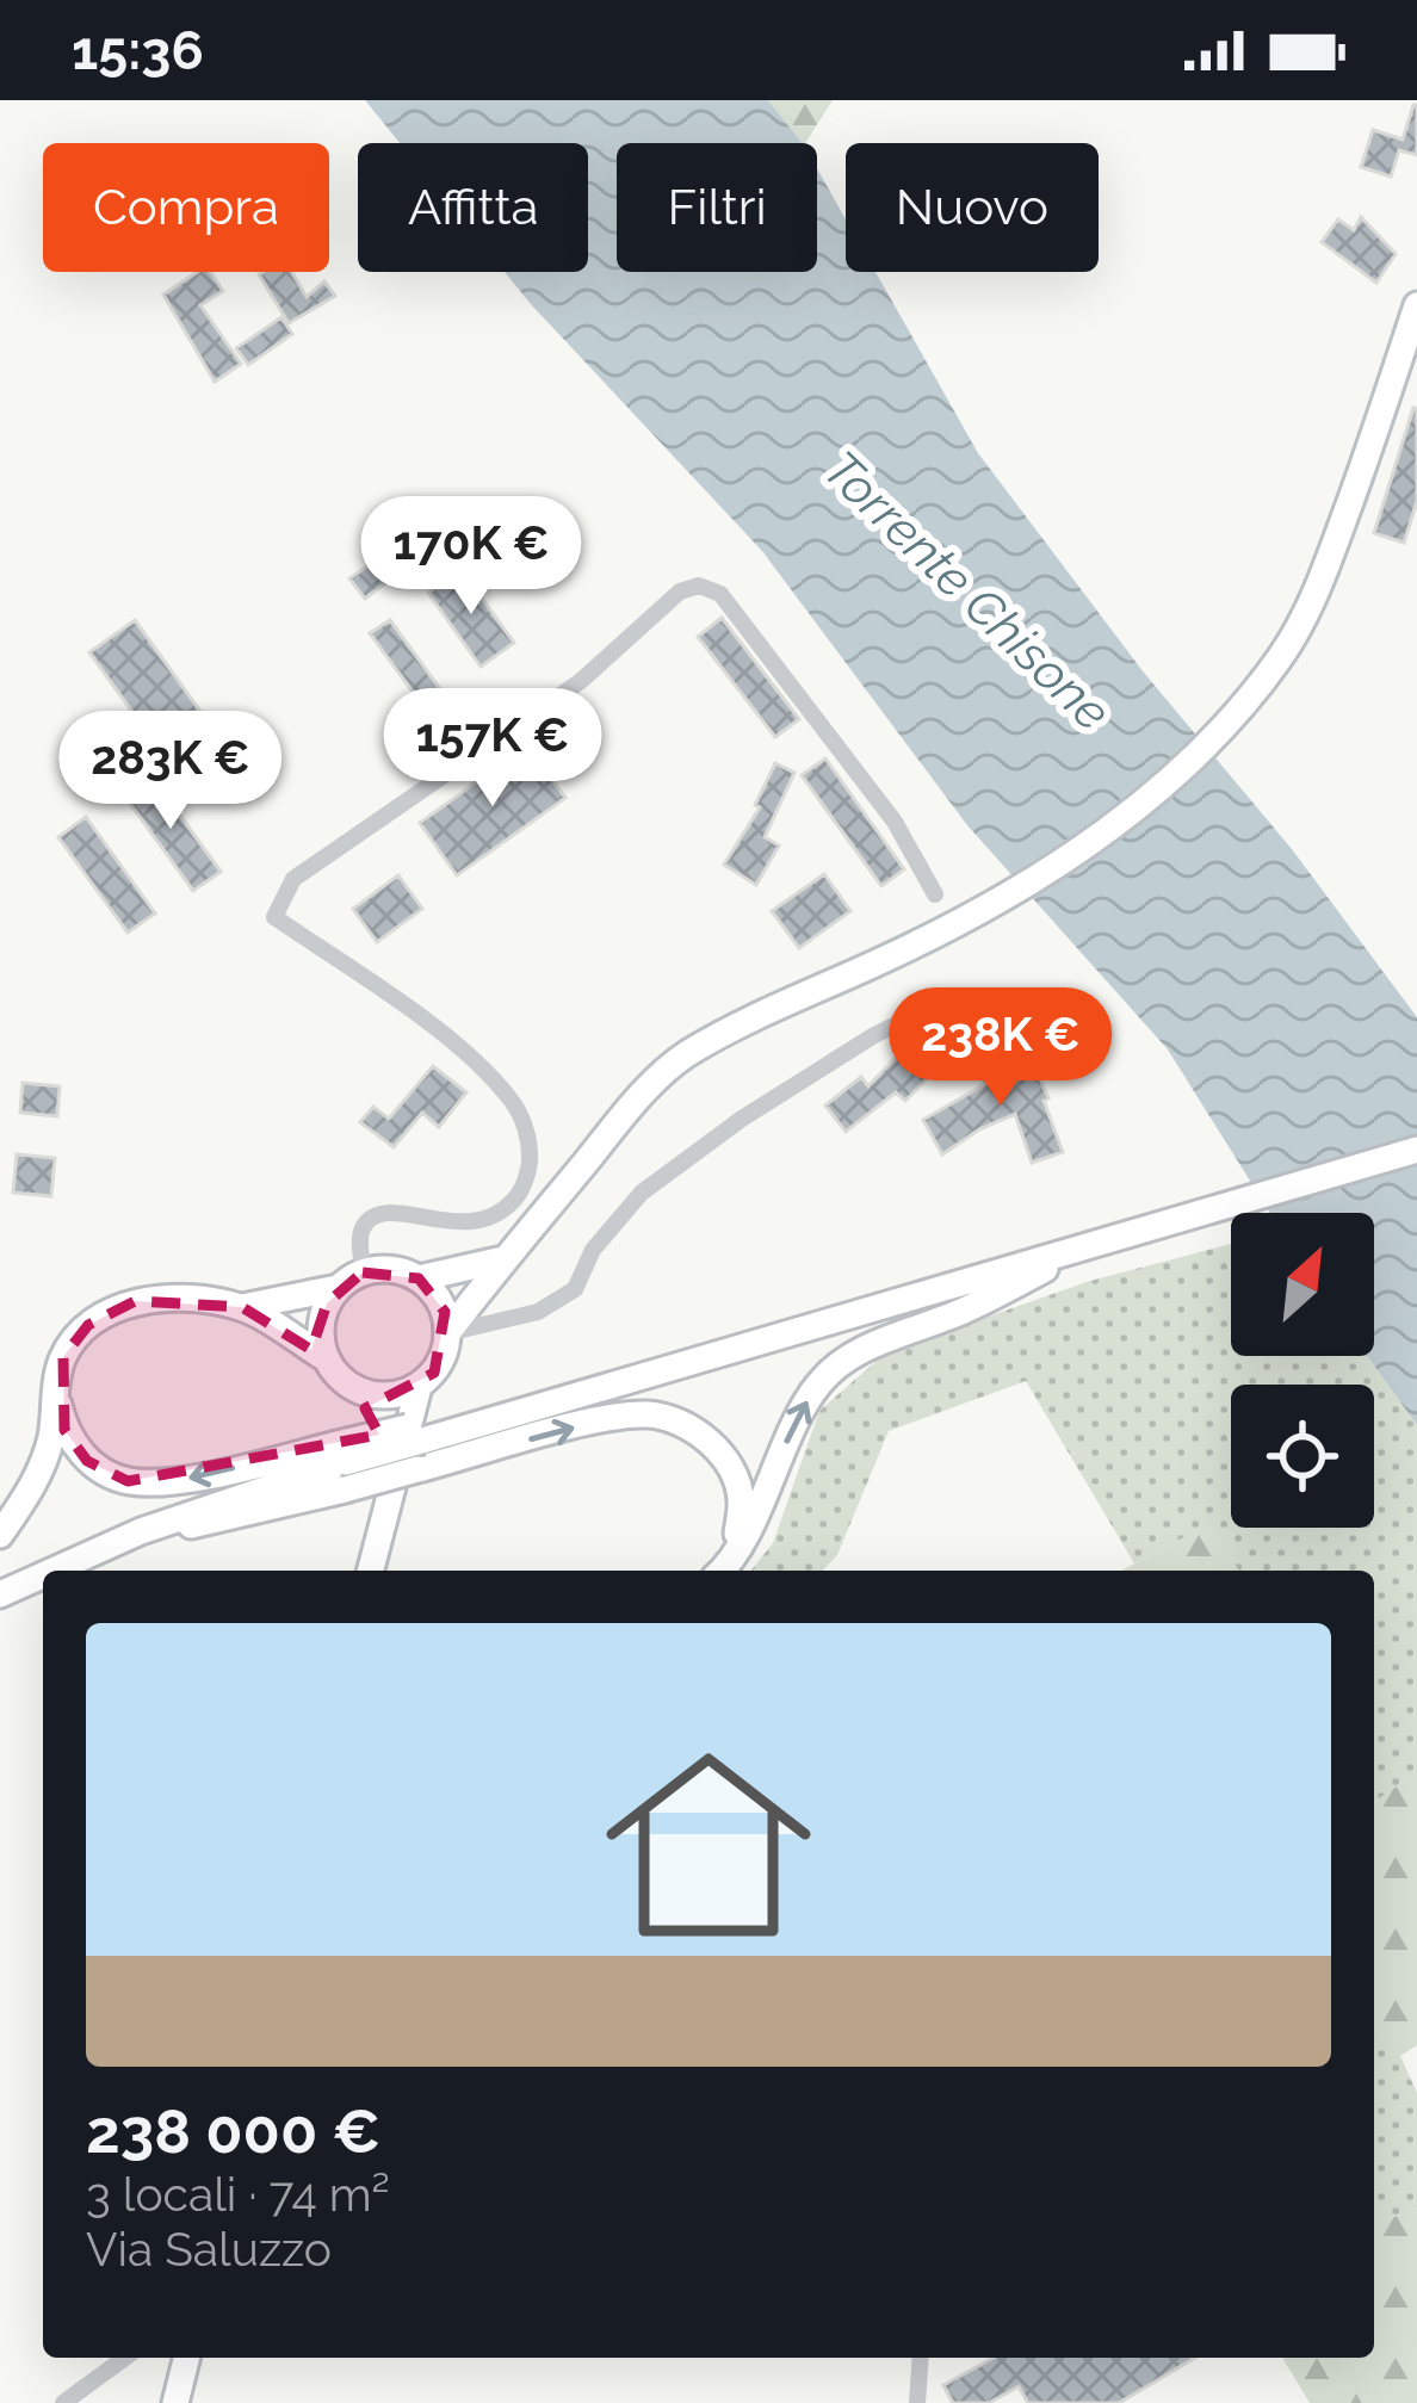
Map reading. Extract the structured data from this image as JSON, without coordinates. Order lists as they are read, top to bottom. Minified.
{"water":["Torrente Chisone"],"north":"top right","page":{"status":"15:36","chip":["Compra","Affitta","Filtri","Nuovo"],"price":["170K €","157K €","283K €","238K €"],"list":[{"name":"238 000 €","note":"3 locali · 74 m² · Via Saluzzo"}]}}
